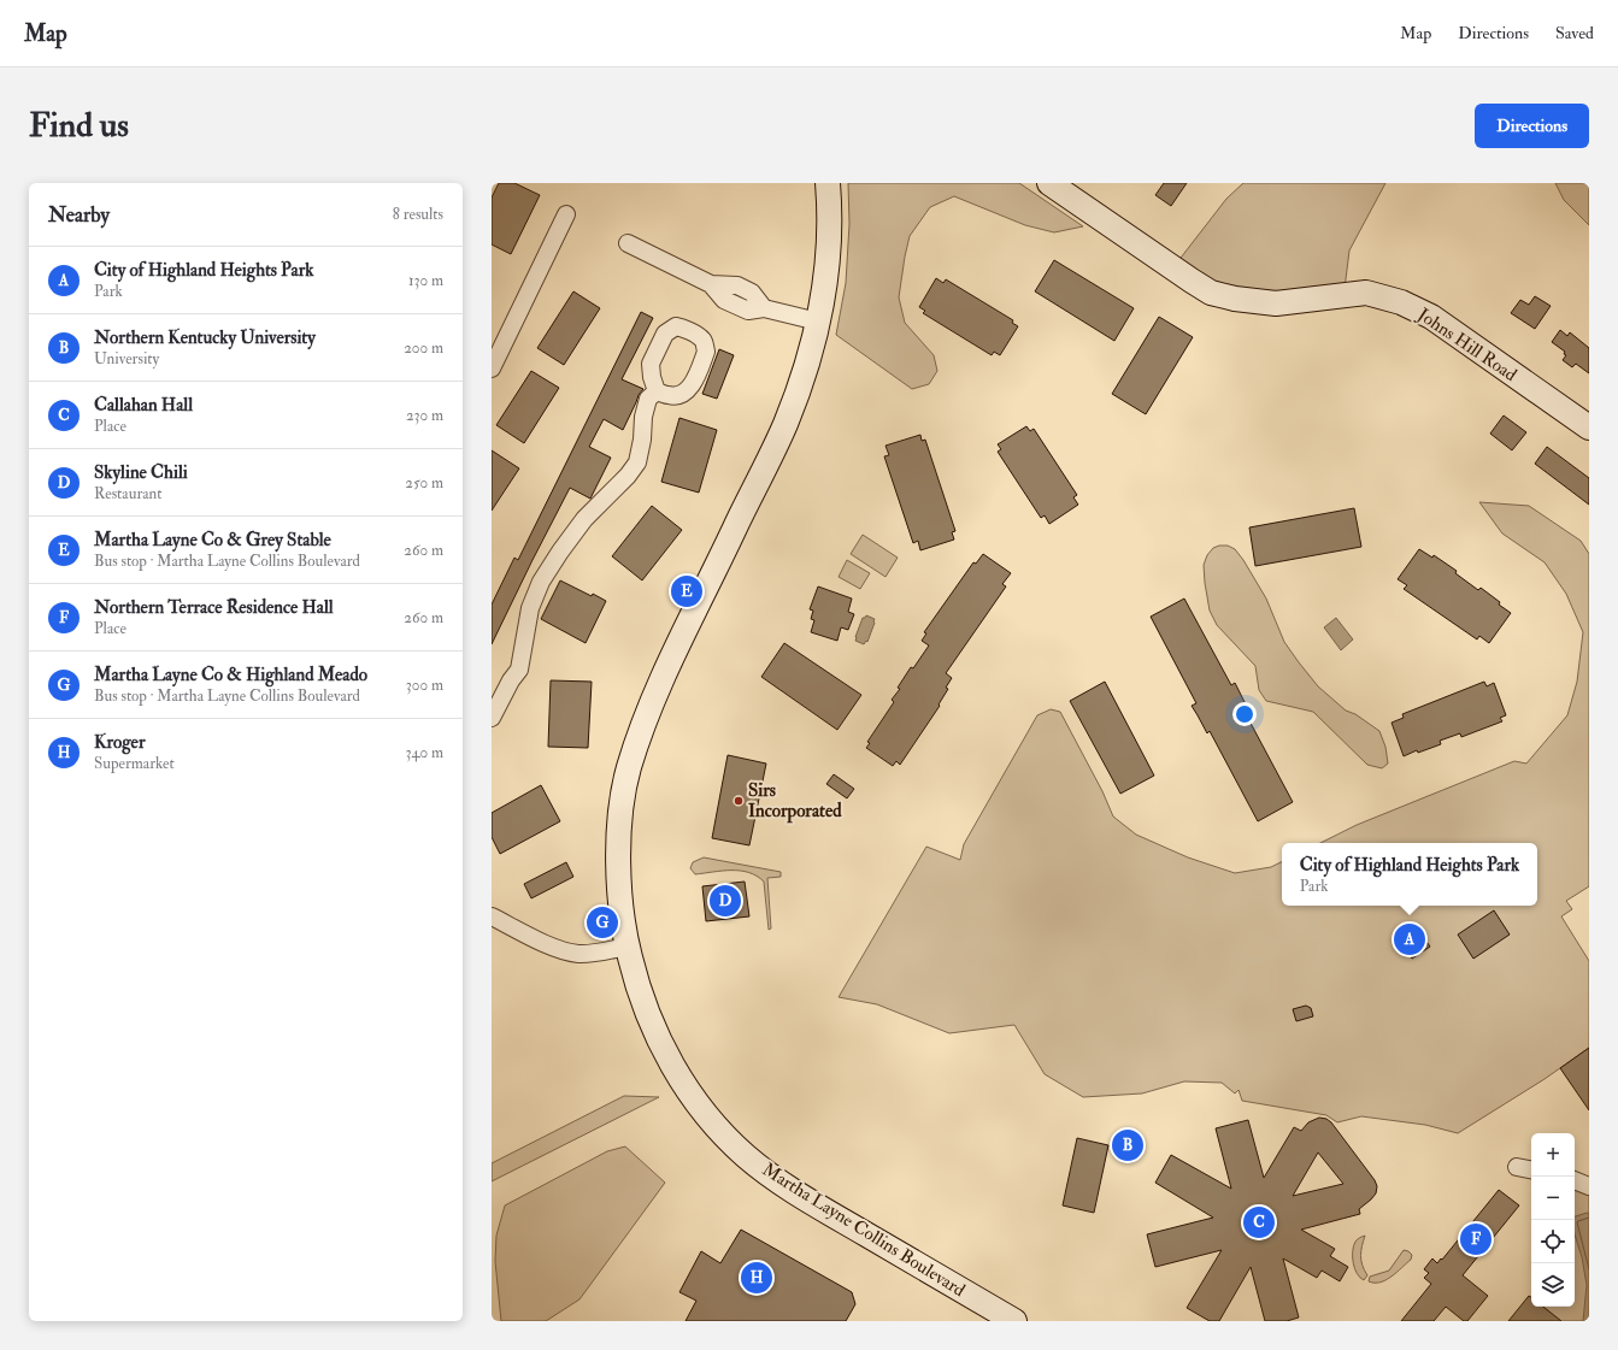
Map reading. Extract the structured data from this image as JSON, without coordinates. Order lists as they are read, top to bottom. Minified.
{"streets":{"main road":["Johns Hill Road","Martha Layne Collins Boulevard"]},"places":["Sirs Incorporated"],"page":{"header":"Map","nav":["Map","Directions","Saved"],"buttons":"Directions","title":"Find us","heading":["Nearby","8 results"],"list":[{"mark":"A","name":"City of Highland Heights Park","note":"Park","value":"130 m"},{"mark":"B","name":"Northern Kentucky University","note":"University","value":"200 m"},{"mark":"C","name":"Callahan Hall","note":"Place","value":"230 m"},{"mark":"D","name":"Skyline Chili","note":"Restaurant","value":"250 m"},{"mark":"E","name":"Martha Layne Co & Grey Stable","note":"Bus stop · Martha Layne Collins Boulevard","value":"260 m"},{"mark":"F","name":"Northern Terrace Residence Hall","note":"Place","value":"260 m"},{"mark":"G","name":"Martha Layne Co & Highland Meado","note":"Bus stop · Martha Layne Collins Boulevard","value":"300 m"},{"mark":"H","name":"Kroger","note":"Supermarket","value":"340 m"}],"pins":["E","D","G","A","B","C","F","H"],"popup":["City of Highland Heights Park","Park"],"map_buttons":["+","−"]}}
